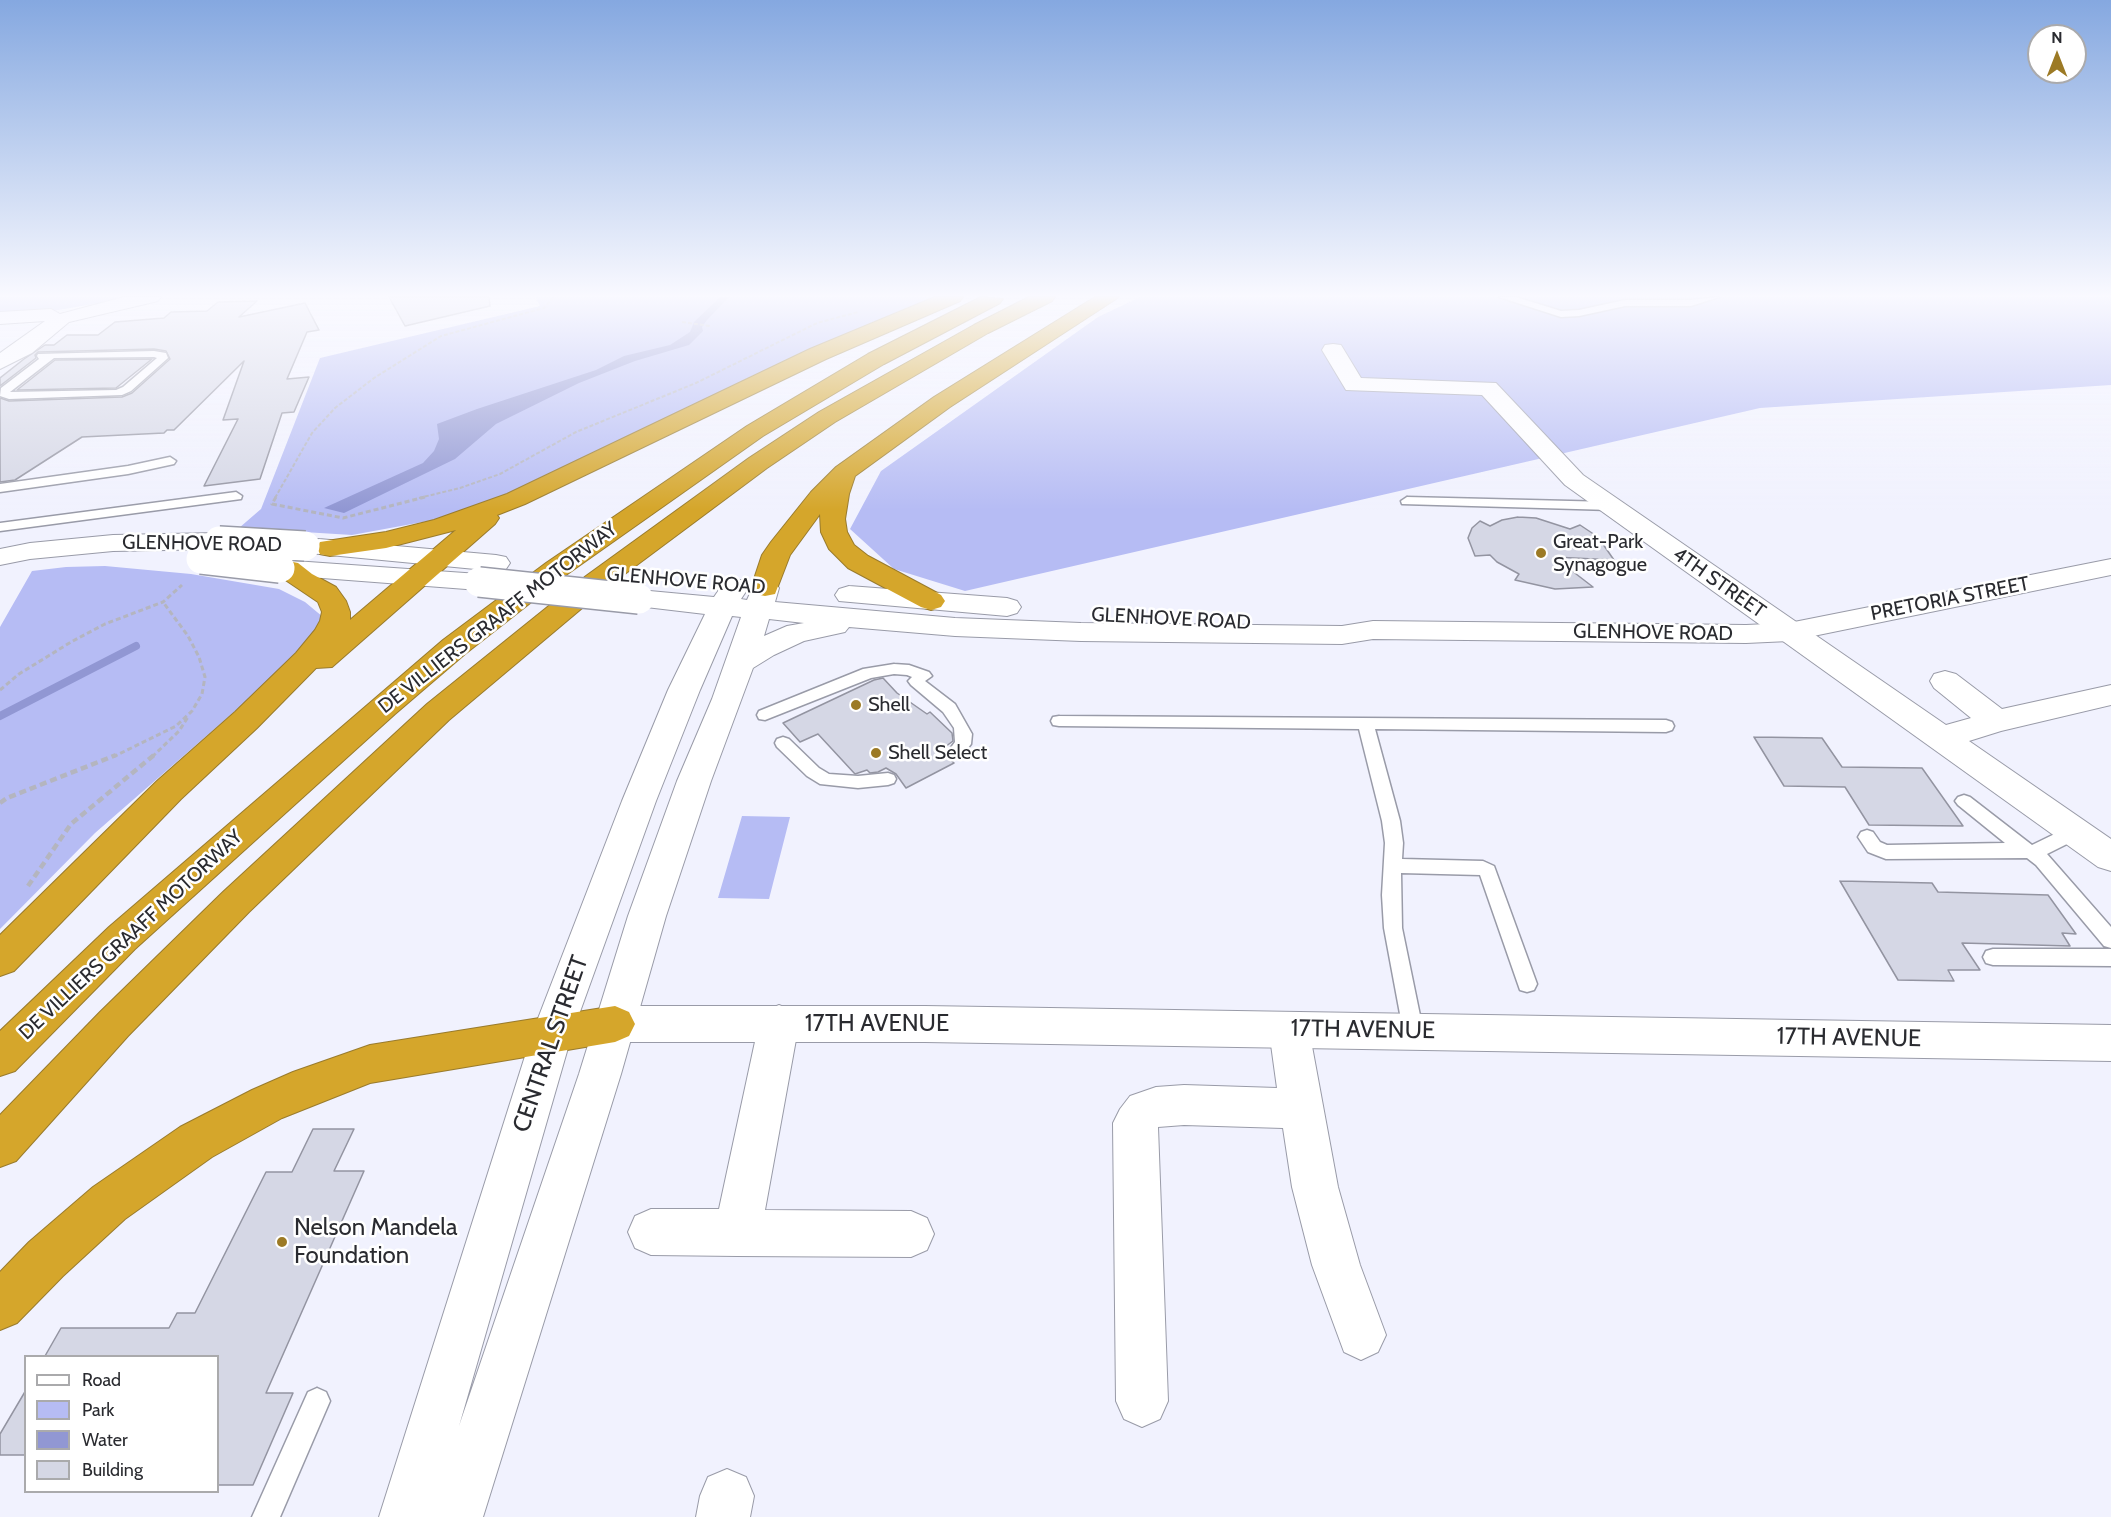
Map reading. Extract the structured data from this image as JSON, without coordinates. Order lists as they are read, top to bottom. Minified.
{"streets":{"highway":["DE VILLIERS GRAAFF MOTORWAY"],"main road":["GLENHOVE ROAD","4TH STREET","PRETORIA STREET","17TH AVENUE","CENTRAL STREET"]},"crossings":[["GLENHOVE ROAD","4TH STREET"],["GLENHOVE ROAD","PRETORIA STREET"],["GLENHOVE ROAD","CENTRAL STREET"],["4TH STREET","PRETORIA STREET"]],"places":["Great-Park Synagogue","Shell","Shell Select","Nelson Mandela Foundation"],"legend":["Road","Park","Water","Building"],"north":"top"}
